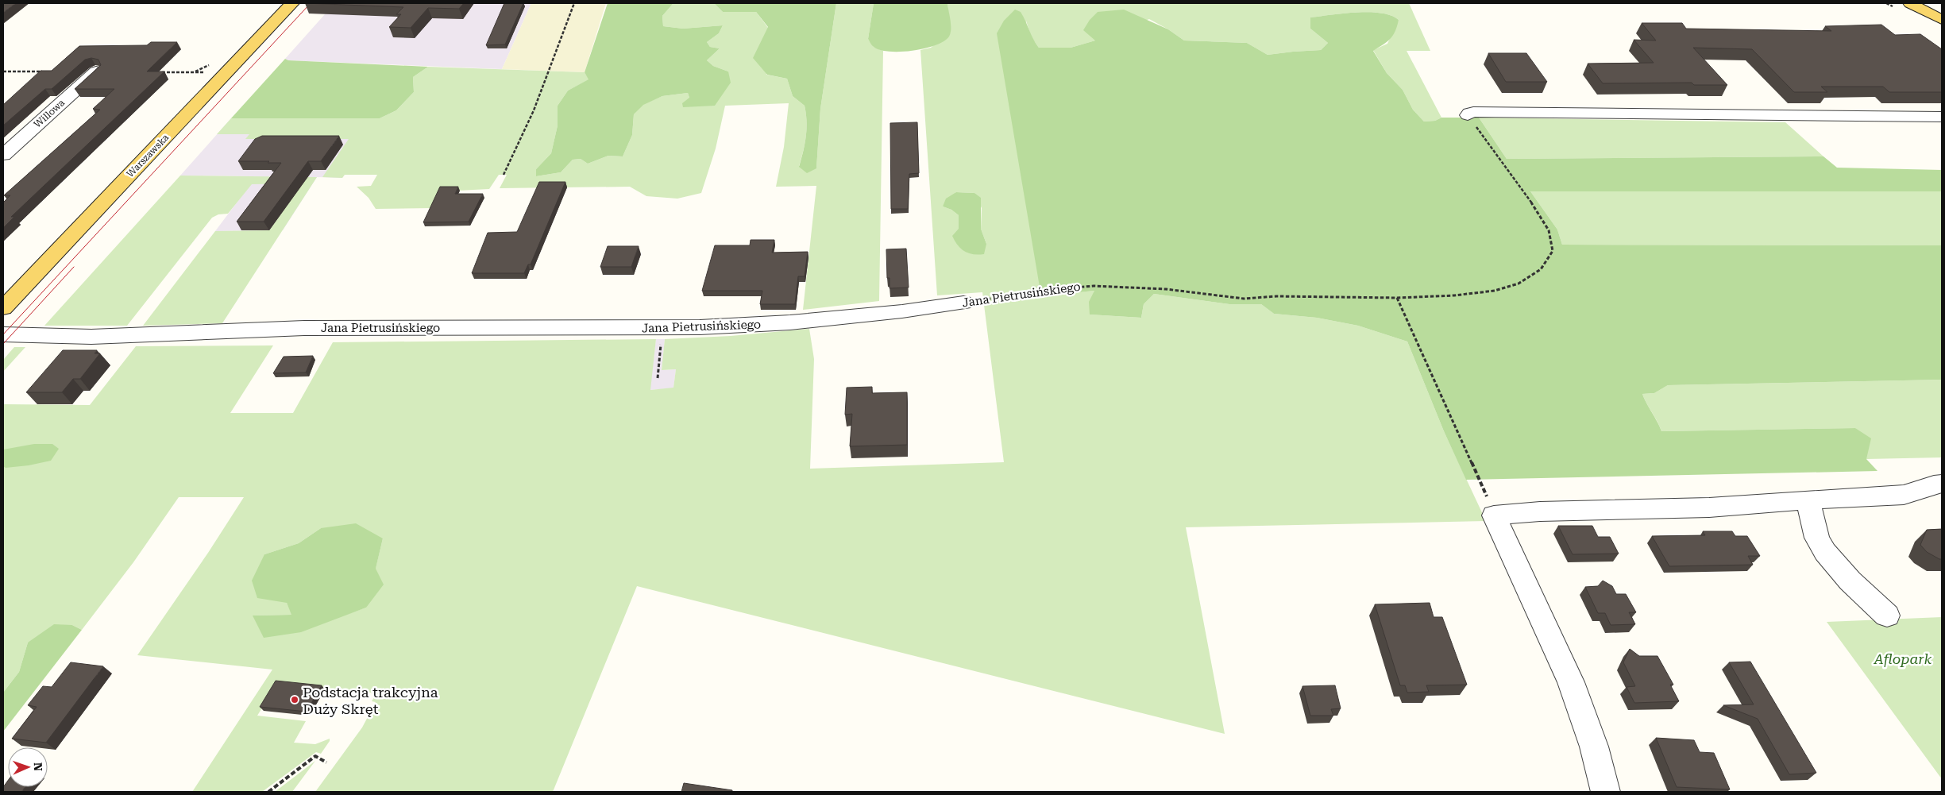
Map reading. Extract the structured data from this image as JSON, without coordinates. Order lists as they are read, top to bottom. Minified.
{"streets":{"main road":["Warszawska"],"street":["Willowa","Jana Pietrusińskiego"]},"parks":["Aflopark"],"places":["Podstacja trakcyjna Duży Skręt"],"north":"right"}
